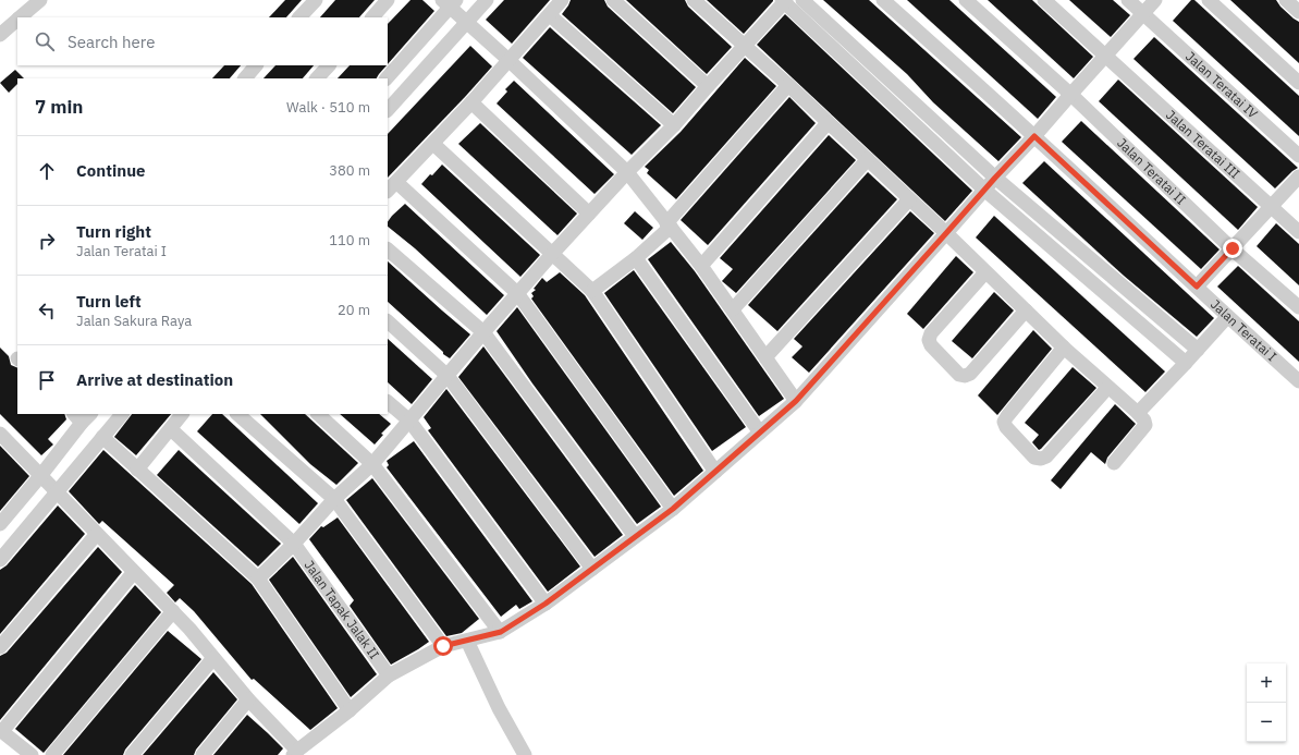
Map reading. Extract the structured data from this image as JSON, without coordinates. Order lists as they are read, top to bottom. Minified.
{"streets":{"street":["Jalan Teratai IV","Jalan Teratai III","Jalan Teratai II","Jalan Teratai I","Jalan Tapak Jalak II"]},"page":{"search":"Search here","heading":["7 min","Walk · 510 m"],"list":[["Continue","380 m"],["Turn right","Jalan Teratai I","110 m"],["Turn left","Jalan Sakura Raya","20 m"],"Arrive at destination"],"map_buttons":["+","−"]}}
